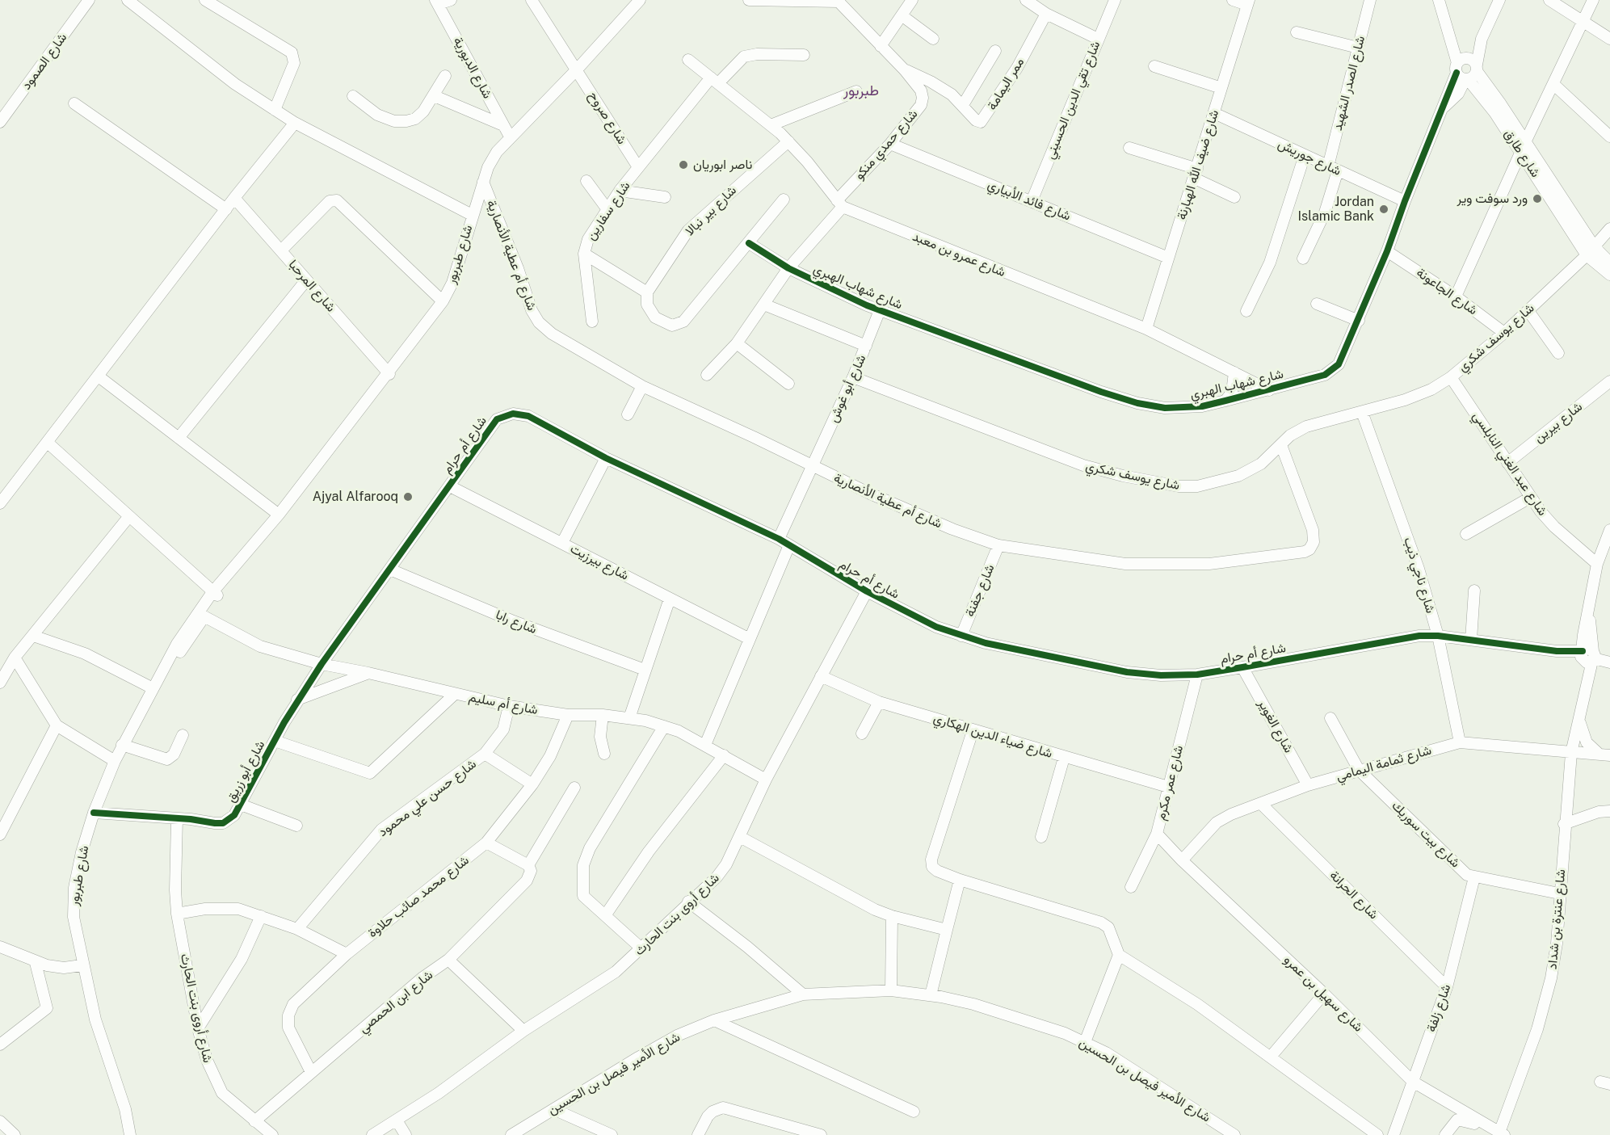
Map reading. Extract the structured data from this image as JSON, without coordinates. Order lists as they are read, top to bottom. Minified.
{"streets":{"street":["شارع الصمود","شارع الدبورية","شارع الصدر الشهيد","ممر اليمامة","شارع تقي الدين الحسيني","شارع صروح","شارع حمدي منكو","شارع طارق","شارع جوريش","شارع ضيف الله الهبارنة","شارع فائد الأبياري","شارع سفارين","شارع بير نبالا","شارع طبربور","شارع عمرو بن معبد","شارع أم عطية الأنصارية","شارع المرحبا","شارع شهاب الهبري","شارع الجاعونة","شارع يوسف شكري","شارع أبو غوش","شارع بيرين","شارع أم حرام","شارع عبد الغني النابلسي","شارع بيرزيت","شارع ناجي ذيب","شارع جفنة","شارع رابا","شارع أم سليم","شارع الغوير","شارع ضياء الدين الهكاري","شارع ثمامة اليمامي","شارع أبو زريق","شارع عمر مكرم","شارع حسن علي محمود","شارع بيت سوريك","شارع الحرانة","شارع محمد صائب حلاوة","شارع أروى بنت الحارث","شارع عنترة بن شداد","شارع سهيل بن عمرو","شارع ابن الحمصي","شارع زلفة","شارع الأمير فيصل بن الحسين"]},"crossings":[["شارع الدبورية","شارع طبربور"],["شارع الصدر الشهيد","شارع جوريش"],["ممر اليمامة","شارع حمدي منكو"],["شارع تقي الدين الحسيني","شارع فائد الأبياري"],["شارع صروح","شارع سفارين"],["شارع صروح","شارع طبربور"],["شارع حمدي منكو","شارع فائد الأبياري"],["شارع حمدي منكو","شارع عمرو بن معبد"],["شارع حمدي منكو","شارع شهاب الهبري"],["شارع طارق","شارع شهاب الهبري"],["شارع طارق","شارع يوسف شكري"],["شارع جوريش","شارع ضيف الله الهبارنة"],["شارع جوريش","شارع شهاب الهبري"],["شارع ضيف الله الهبارنة","شارع فائد الأبياري"],["شارع ضيف الله الهبارنة","شارع عمرو بن معبد"],["شارع سفارين","شارع بير نبالا"],["شارع سفارين","شارع عمرو بن معبد"],["شارع بير نبالا","شارع عمرو بن معبد"],["شارع طبربور","شارع أم عطية الأنصارية"],["شارع طبربور","شارع المرحبا"],["شارع طبربور","شارع أم سليم"],["شارع طبربور","شارع أبو زريق"],["شارع عمرو بن معبد","شارع شهاب الهبري"],["شارع أم عطية الأنصارية","شارع يوسف شكري"],["شارع أم عطية الأنصارية","شارع أبو غوش"],["شارع أم عطية الأنصارية","شارع جفنة"],["شارع شهاب الهبري","شارع الجاعونة"],["شارع شهاب الهبري","شارع أبو غوش"],["شارع الجاعونة","شارع يوسف شكري"],["شارع يوسف شكري","شارع أبو غوش"],["شارع يوسف شكري","شارع عبد الغني النابلسي"],["شارع يوسف شكري","شارع ناجي ذيب"],["شارع أبو غوش","شارع أم حرام"],["شارع بيرين","شارع عبد الغني النابلسي"],["شارع أم حرام","شارع بيرزيت"],["شارع أم حرام","شارع ناجي ذيب"],["شارع أم حرام","شارع جفنة"],["شارع أم حرام","شارع رابا"],["شارع أم حرام","شارع أم سليم"],["شارع أم حرام","شارع الغوير"],["شارع أم حرام","شارع أبو زريق"],["شارع أم حرام","شارع عمر مكرم"],["شارع أم حرام","شارع أروى بنت الحارث"],["شارع أم حرام","شارع عنترة بن شداد"],["شارع عبد الغني النابلسي","شارع عنترة بن شداد"],["شارع ناجي ذيب","شارع ثمامة اليمامي"],["شارع أم سليم","شارع أبو زريق"],["شارع أم سليم","شارع حسن علي محمود"],["شارع أم سليم","شارع محمد صائب حلاوة"],["شارع أم سليم","شارع أروى بنت الحارث"],["شارع الغوير","شارع ثمامة اليمامي"],["شارع ضياء الدين الهكاري","شارع عمر مكرم"],["شارع ضياء الدين الهكاري","شارع أروى بنت الحارث"],["شارع ثمامة اليمامي","شارع بيت سوريك"],["شارع ثمامة اليمامي","شارع الحرانة"],["شارع ثمامة اليمامي","شارع عنترة بن شداد"],["شارع ثمامة اليمامي","شارع سهيل بن عمرو"],["شارع أبو زريق","شارع أروى بنت الحارث"],["شارع عمر مكرم","شارع سهيل بن عمرو"],["شارع بيت سوريك","شارع عنترة بن شداد"],["شارع بيت سوريك","شارع زلفة"],["شارع الحرانة","شارع زلفة"],["شارع محمد صائب حلاوة","شارع ابن الحمصي"],["شارع أروى بنت الحارث","شارع ابن الحمصي"],["شارع عنترة بن شداد","شارع سهيل بن عمرو"],["شارع سهيل بن عمرو","شارع زلفة"]],"districts":["طبربور"],"places":["ناصر ابوريان","ورد سوفت وير","Jordan Islamic Bank","Ajyal Alfarooq"]}
